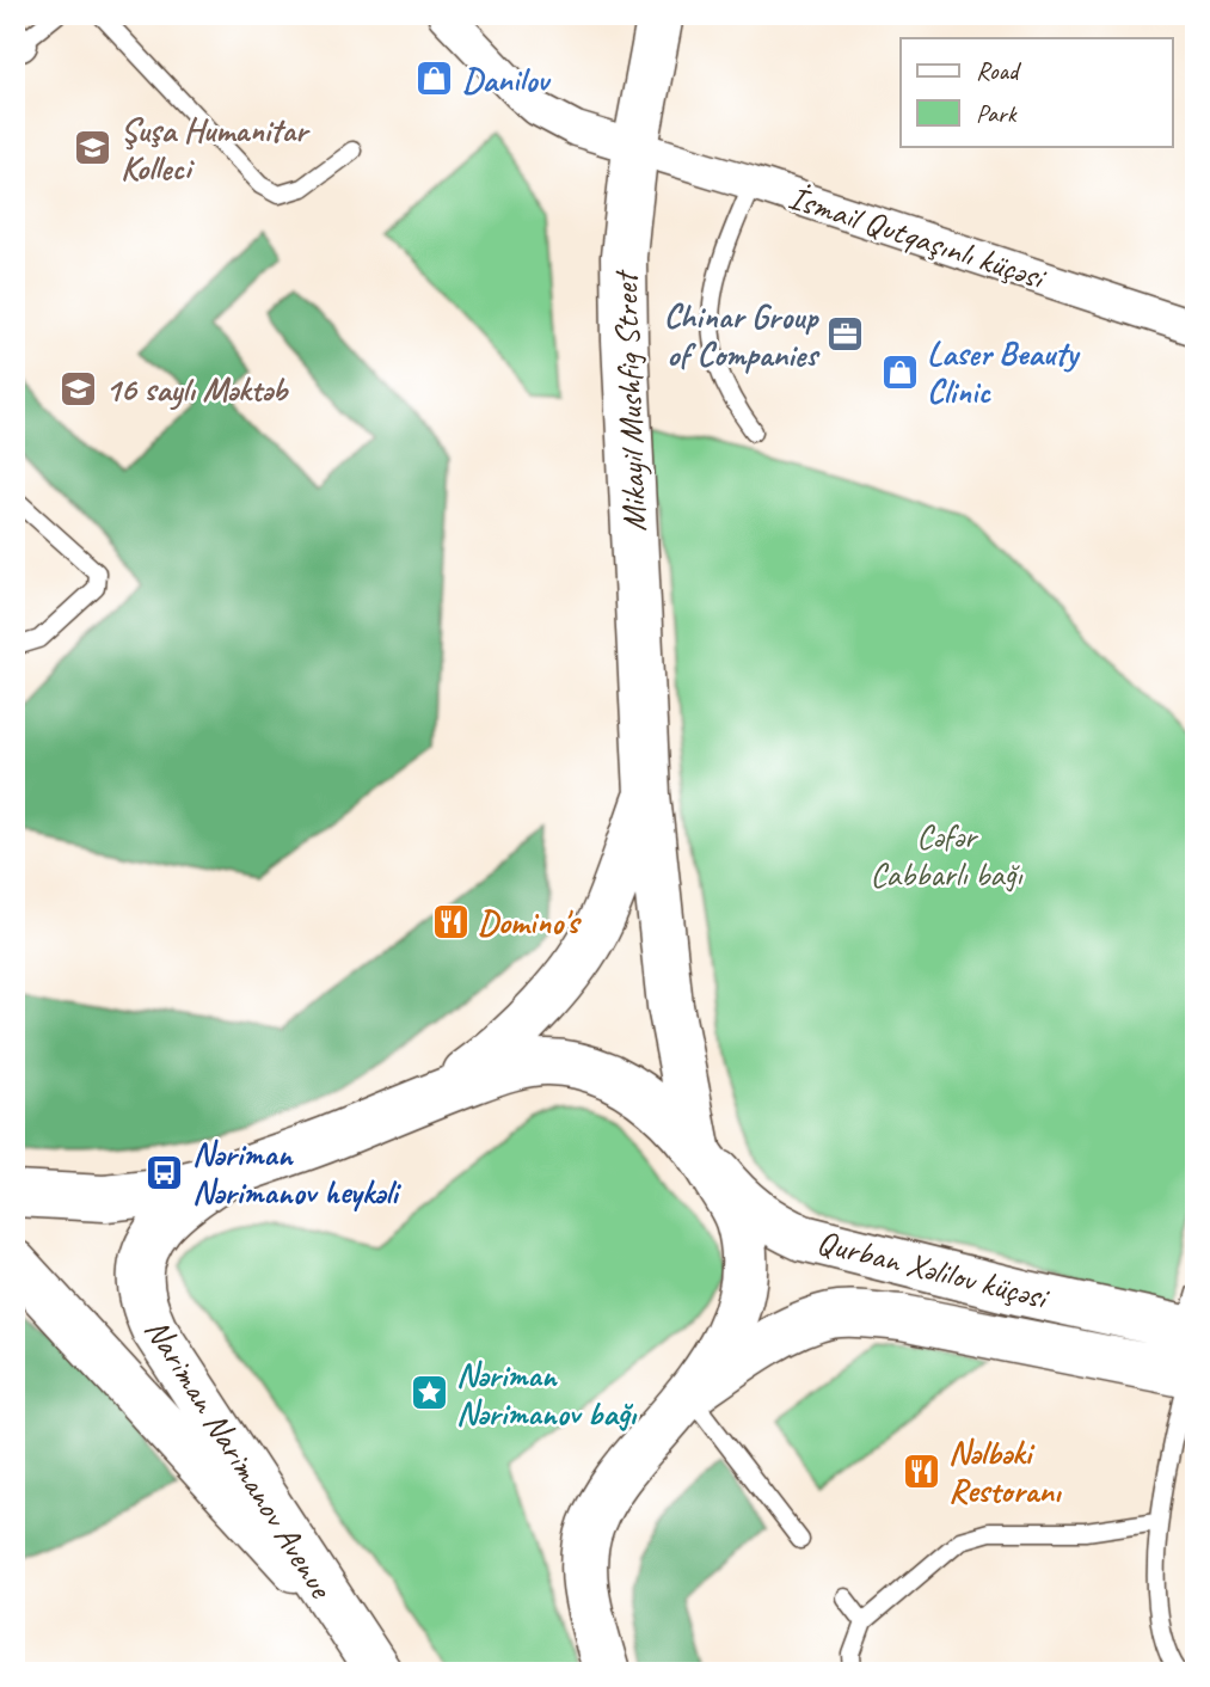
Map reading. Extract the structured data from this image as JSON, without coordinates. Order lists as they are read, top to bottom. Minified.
{"streets":{"main road":["Mikayil Mushfig Street","Qurban Xəlilov küçəsi","Nariman Narimanov Avenue"],"street":["İsmail Qutqaşınlı küçəsi"]},"crossings":[["İsmail Qutqaşınlı küçəsi","Mikayil Mushfig Street"],["Mikayil Mushfig Street","Qurban Xəlilov küçəsi"],["Mikayil Mushfig Street","Nariman Narimanov Avenue"],["Qurban Xəlilov küçəsi","Nariman Narimanov Avenue"]],"parks":["Cəfər Cabbarlı bağı"],"places":{"shop":["Danilov","Laser Beauty Clinic"],"school or university":["Şuşa Humanitar Kolleci","16 saylı Məktəb"],"office":["Chinar Group of Companies"],"restaurant":["Domino's","Nəlbəki Restoranı"],"bus stop":["Nəriman Nərimanov heykəli"],"place":["Nəriman Nərimanov bağı"]},"legend":["Road","Park"]}
